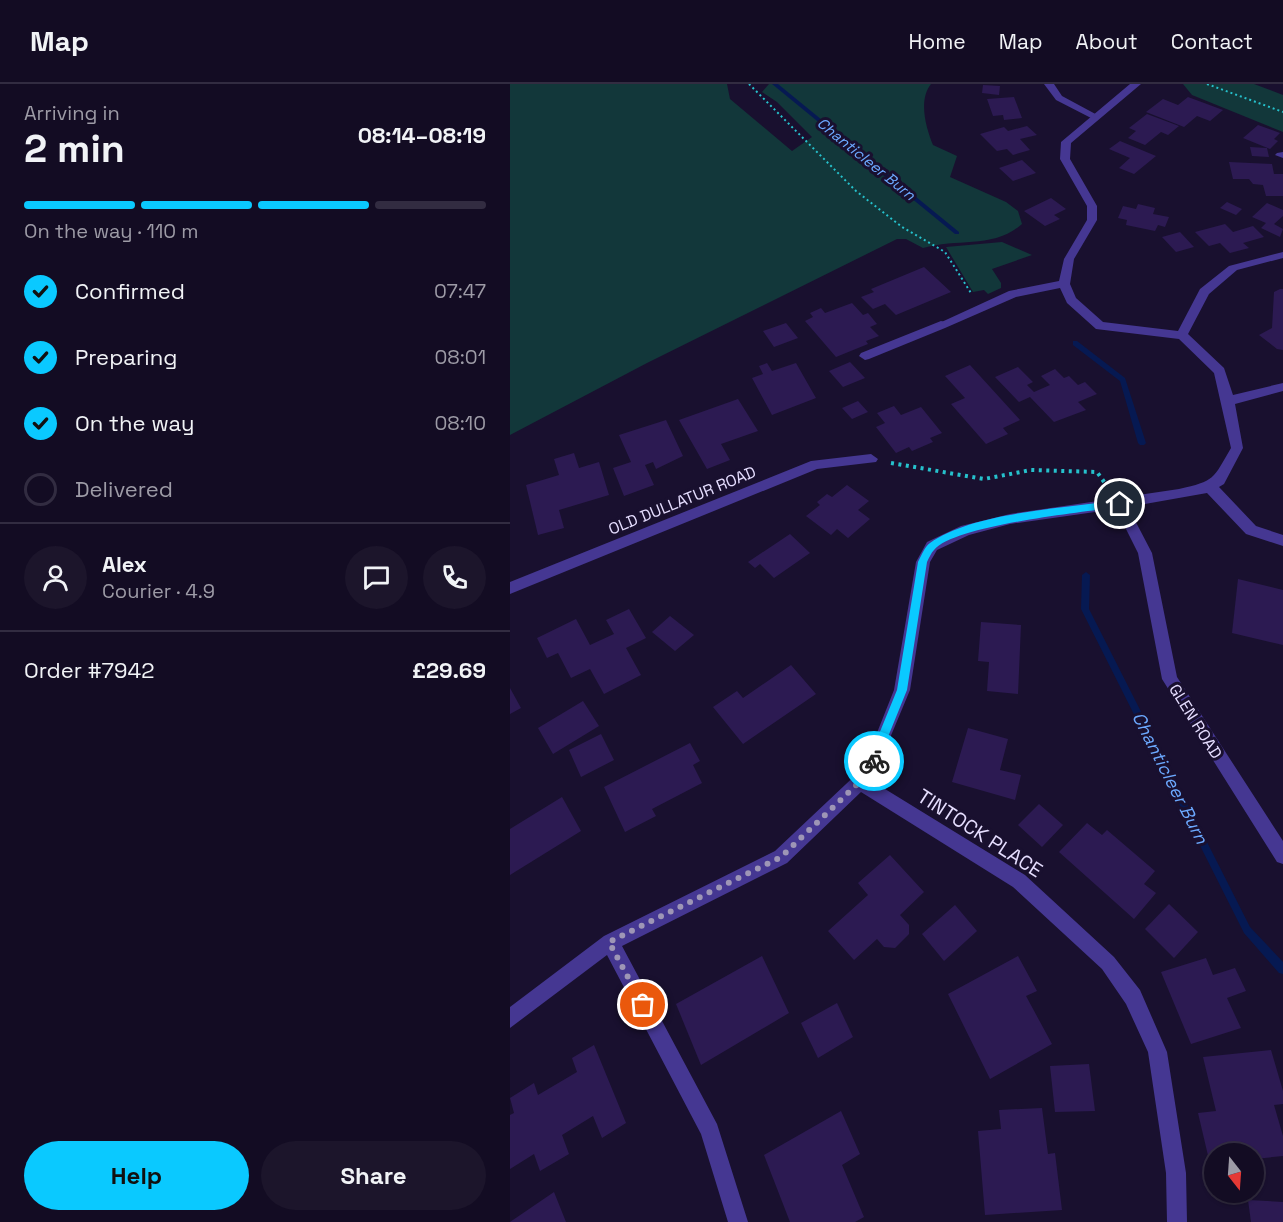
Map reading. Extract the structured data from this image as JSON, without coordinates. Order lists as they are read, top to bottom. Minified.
{"streets":{"street":["OLD DULLATUR ROAD","GLEN ROAD","TINTOCK PLACE"]},"water":["Chanticleer Burn"],"north":"bottom","page":{"header":"Map","nav":["Home","Map","About","Contact"],"heading":["2 min","Arriving in","08:14–08:19"],"panel":["Alex","Courier · 4.9","Order #7942","£29.69"],"bar":"On the way · 110 m","list":[["Confirmed","07:47"],["Preparing","08:01"],["On the way","08:10"],"Delivered"],"buttons":["Help","Share"]}}
